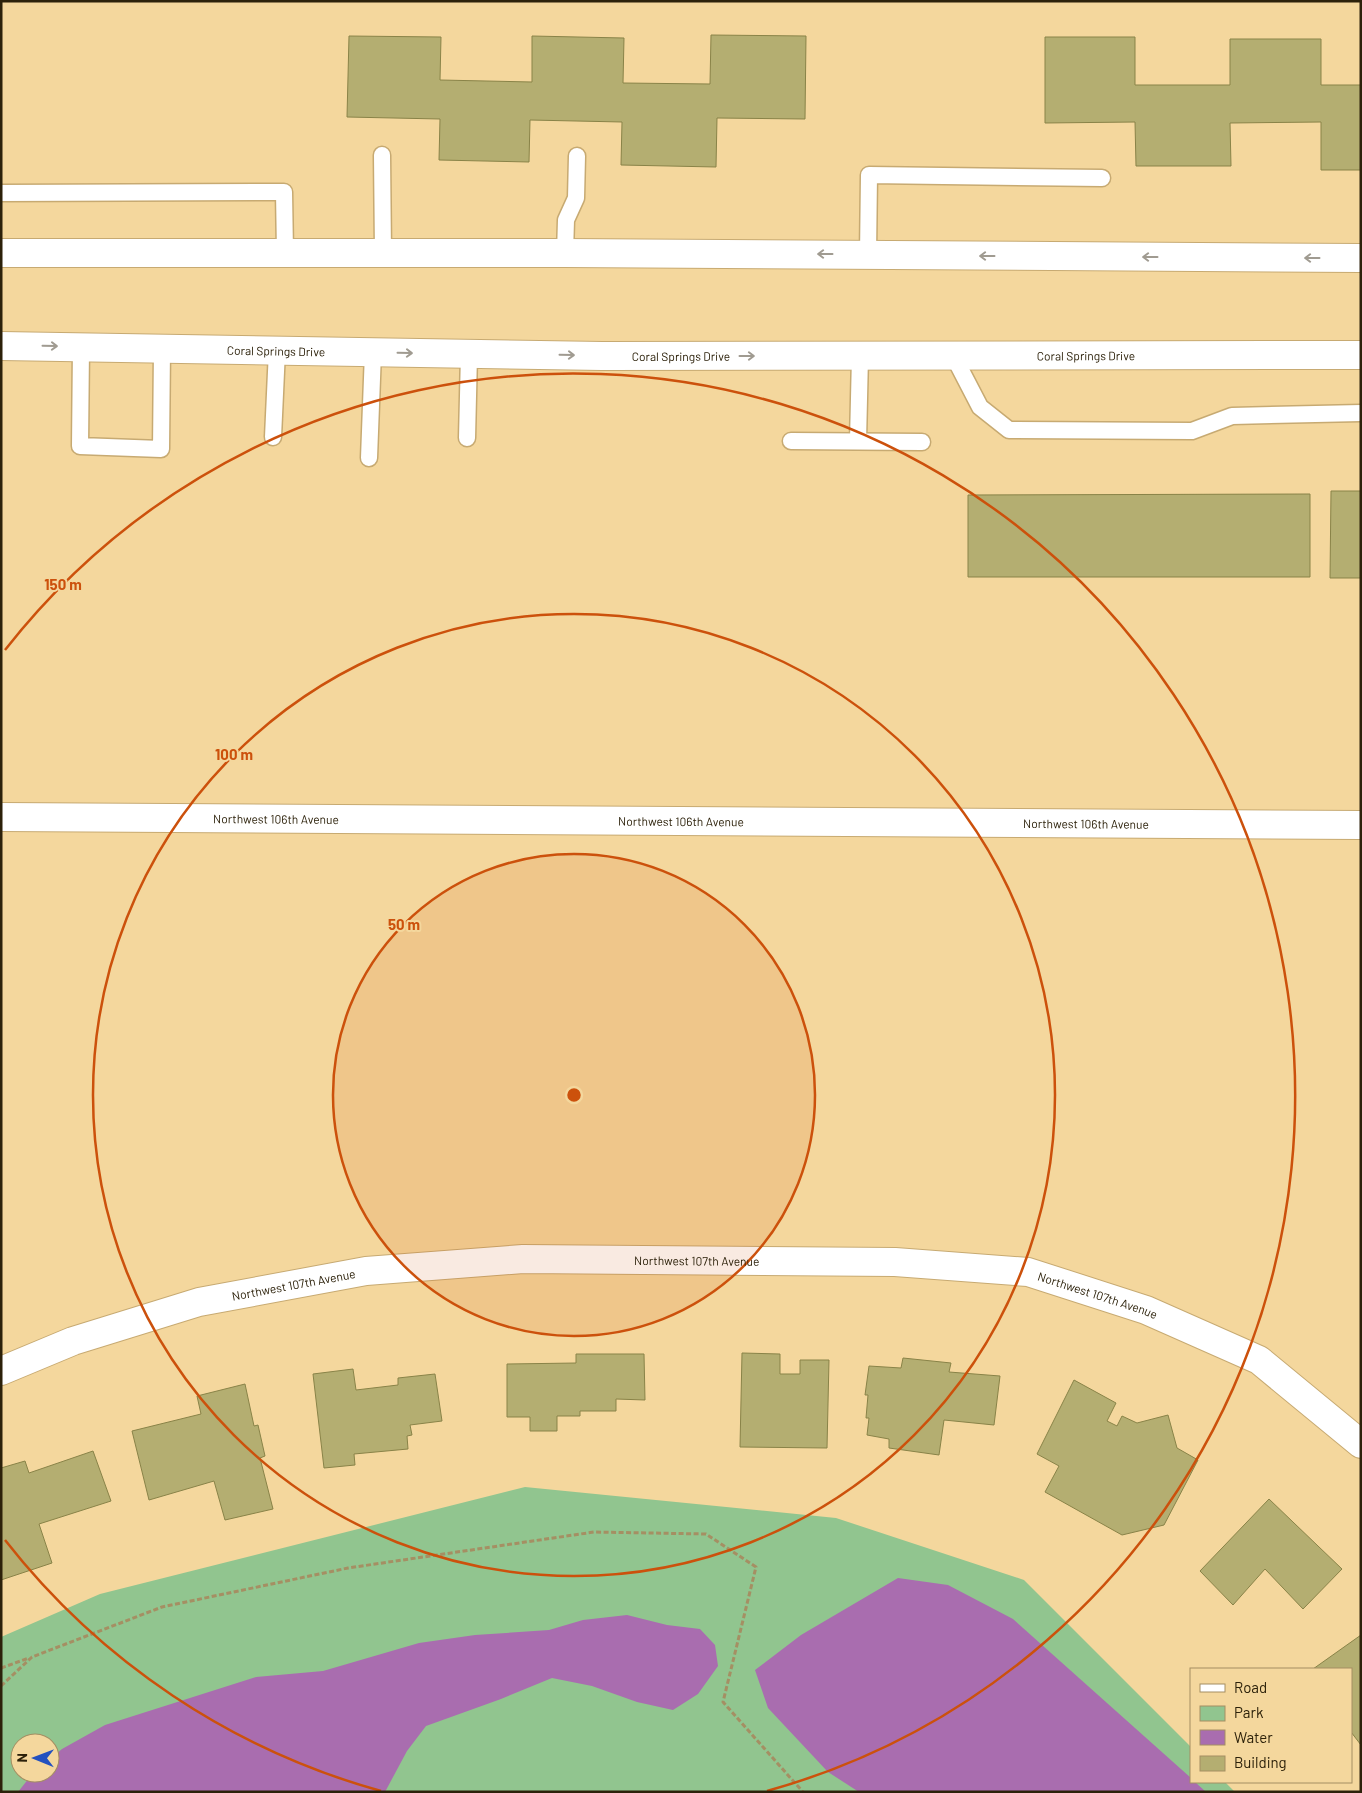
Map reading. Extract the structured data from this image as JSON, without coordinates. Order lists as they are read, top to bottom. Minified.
{"streets":{"street":["Coral Springs Drive","Northwest 106th Avenue","Northwest 107th Avenue"]},"legend":["Road","Park","Water","Building"],"north":"left","rings":["150 m","100 m","50 m"]}
